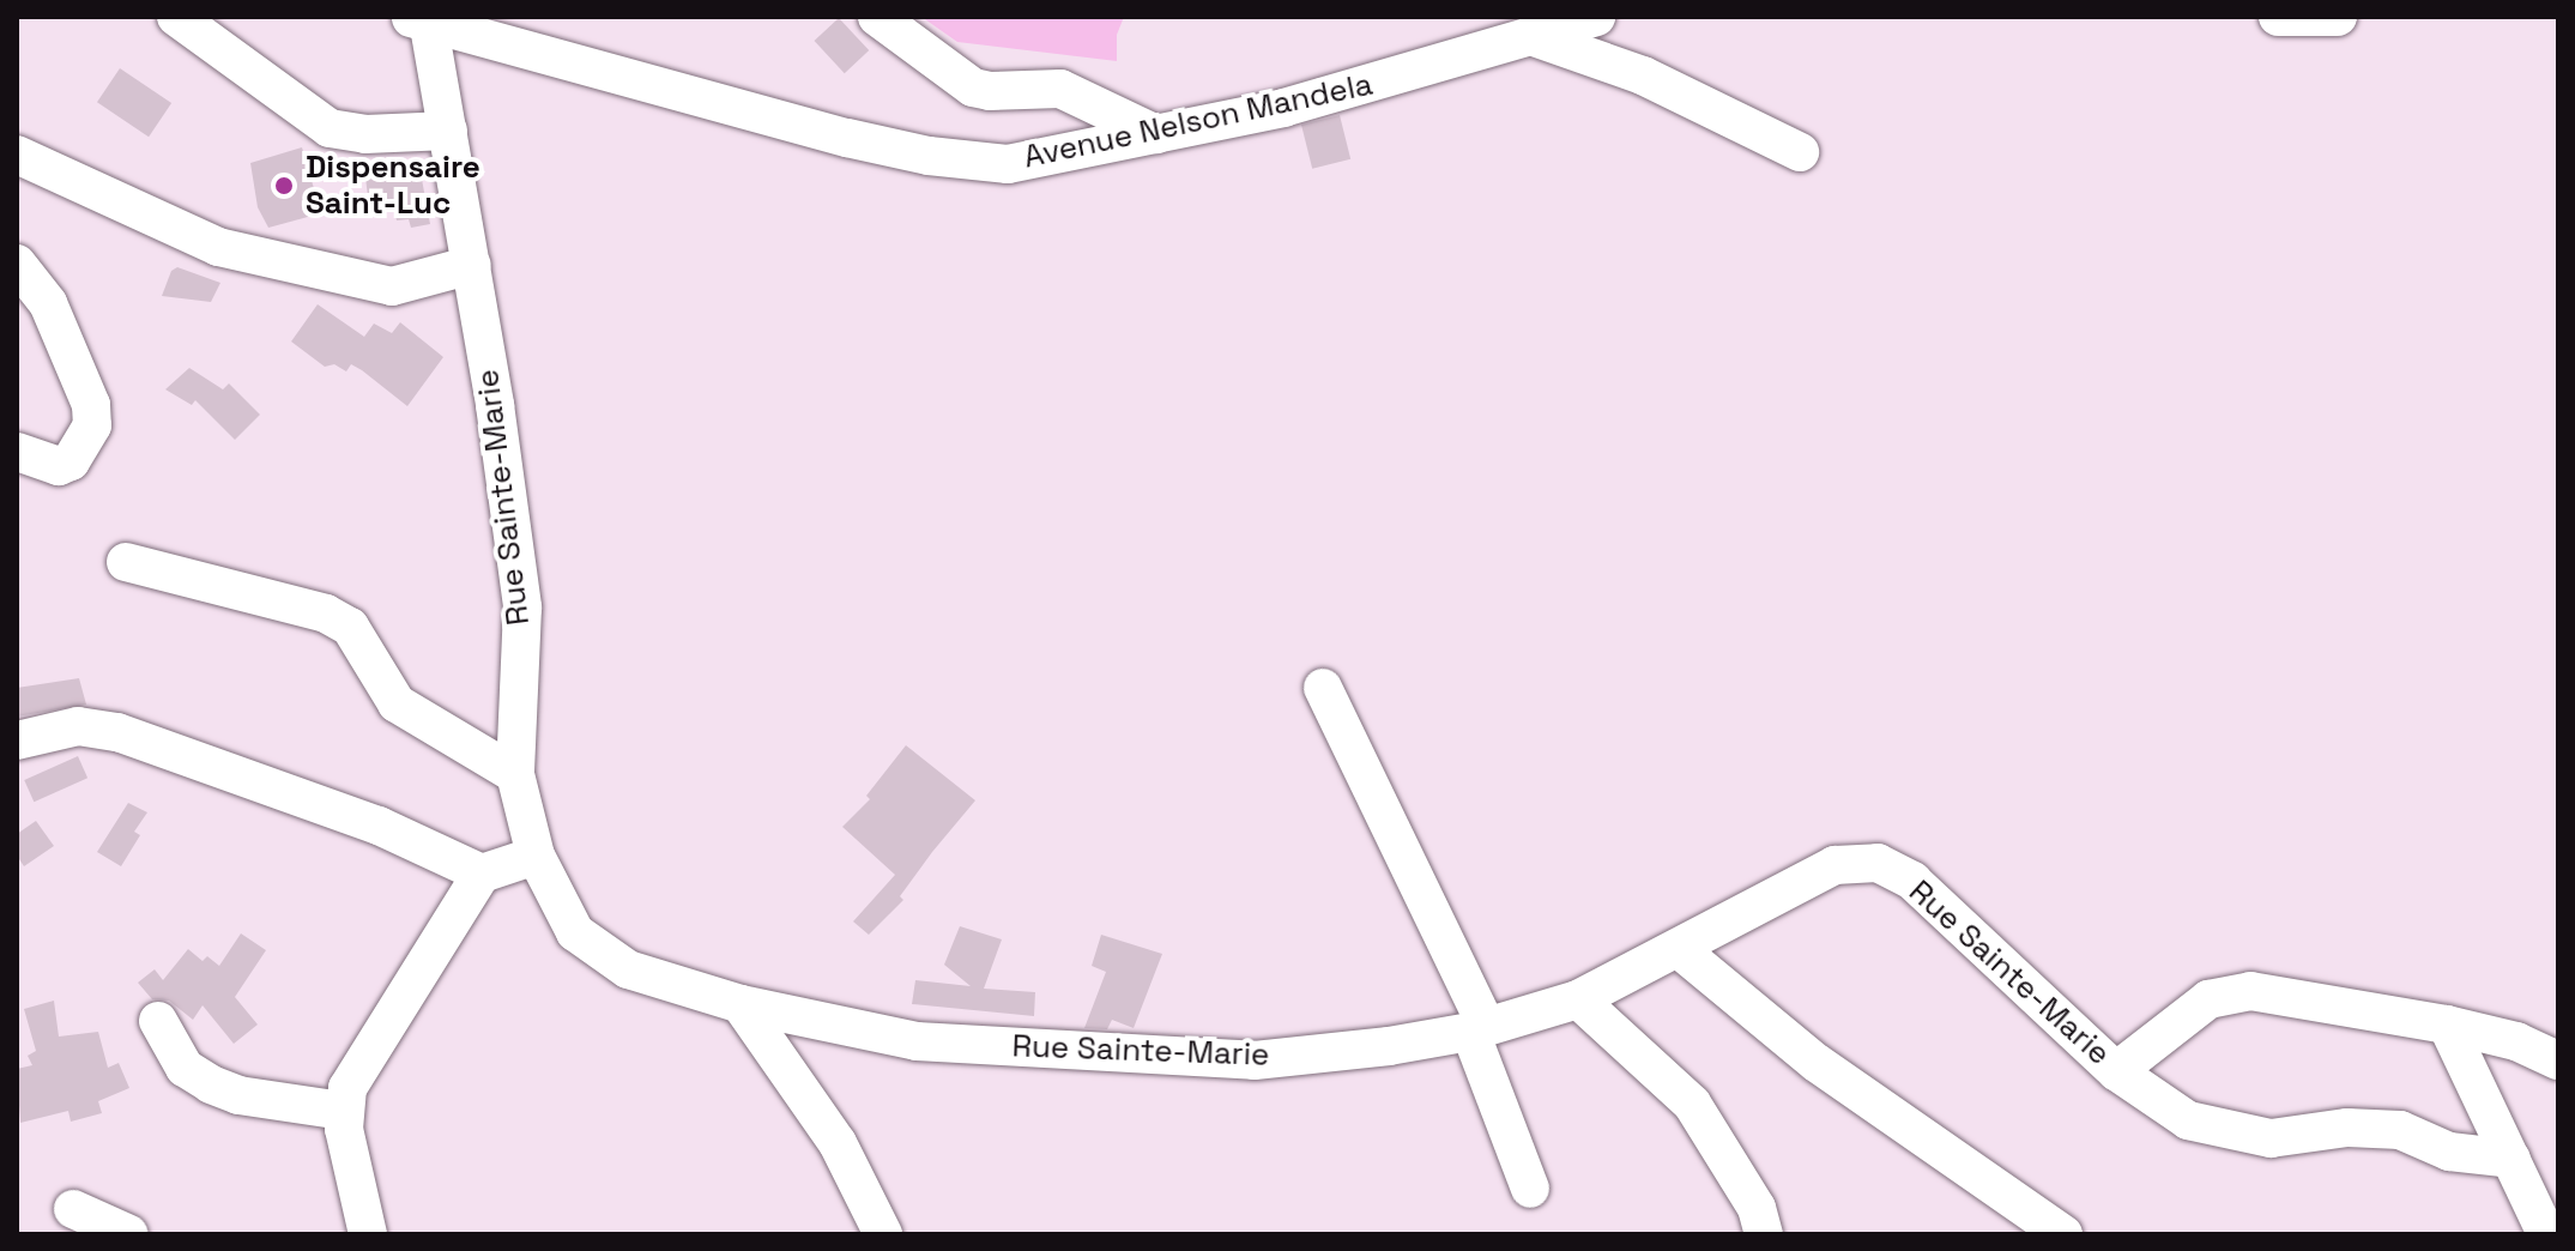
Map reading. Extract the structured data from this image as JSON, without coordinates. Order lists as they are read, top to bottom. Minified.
{"streets":{"street":["Avenue Nelson Mandela","Rue Sainte-Marie"]},"crossings":[["Avenue Nelson Mandela","Rue Sainte-Marie"]],"places":["Dispensaire Saint-Luc"]}
